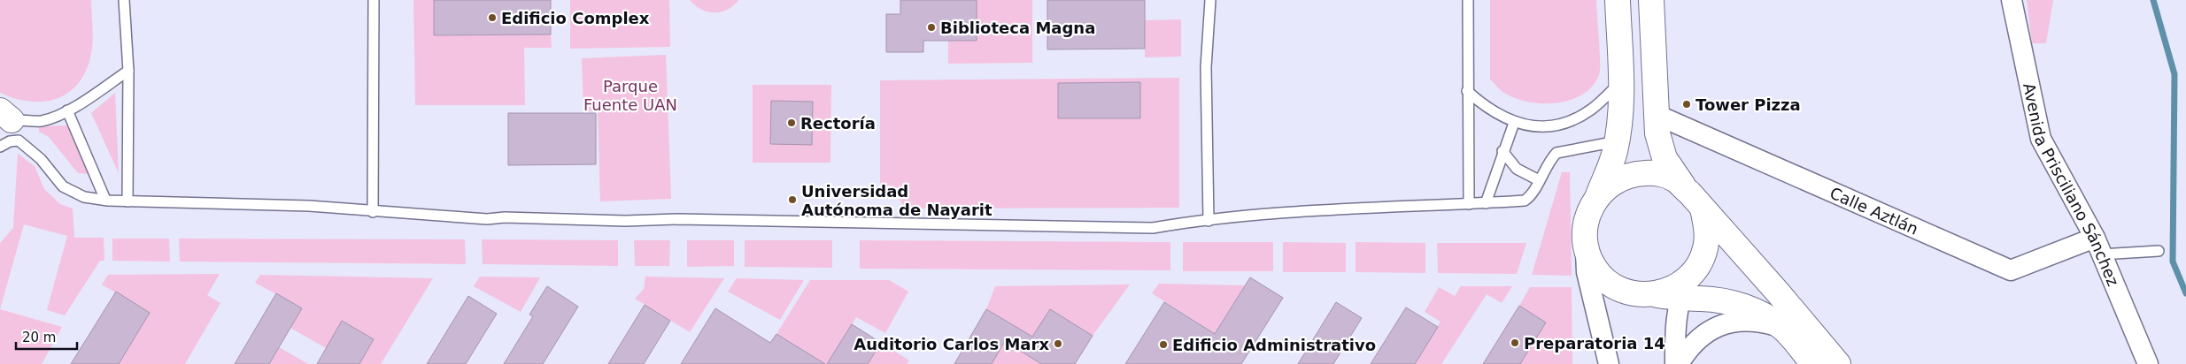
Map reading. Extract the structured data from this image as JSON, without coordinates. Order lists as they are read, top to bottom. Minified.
{"streets":{"street":["Avenida Prisciliano Sánchez","Calle Aztlán"]},"crossings":[["Avenida Prisciliano Sánchez","Calle Aztlán"]],"parks":["Parque Fuente UAN"],"places":["Edificio Complex","Biblioteca Magna","Tower Pizza","Rectoría","Universidad Autónoma de Nayarit","Preparatoria 14","Auditorio Carlos Marx","Edificio Administrativo"],"scale_bar":"20 m"}
